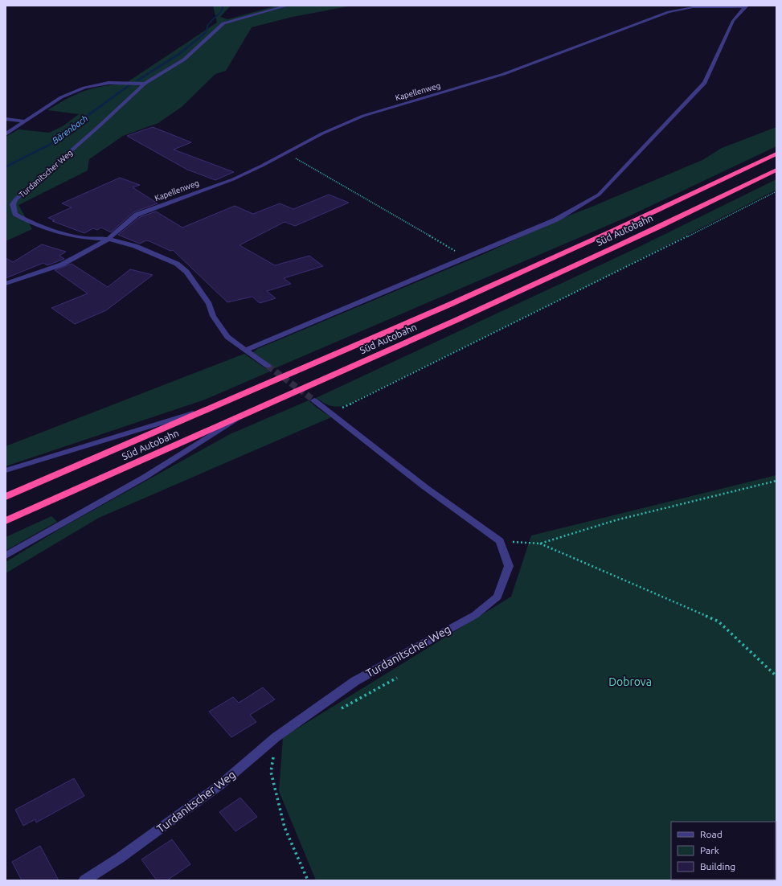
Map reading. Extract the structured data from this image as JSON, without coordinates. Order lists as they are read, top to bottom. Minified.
{"streets":{"highway":["Süd Autobahn"],"street":["Kapellenweg","Turdanitscher Weg"]},"crossings":[["Kapellenweg","Turdanitscher Weg"]],"water":["Bärenbach"],"parks":["Dobrova"],"legend":["Road","Park","Building"]}
